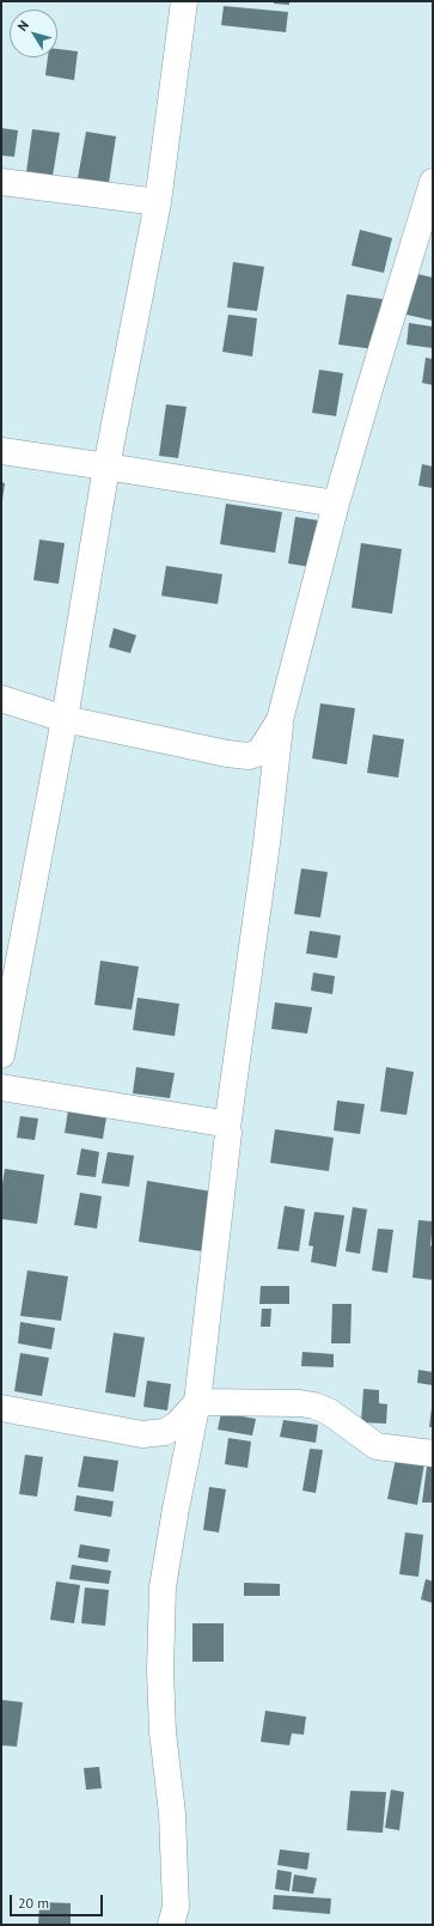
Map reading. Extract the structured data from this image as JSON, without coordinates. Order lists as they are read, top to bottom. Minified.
{"scale_bar":"20 m","north":"top left"}
